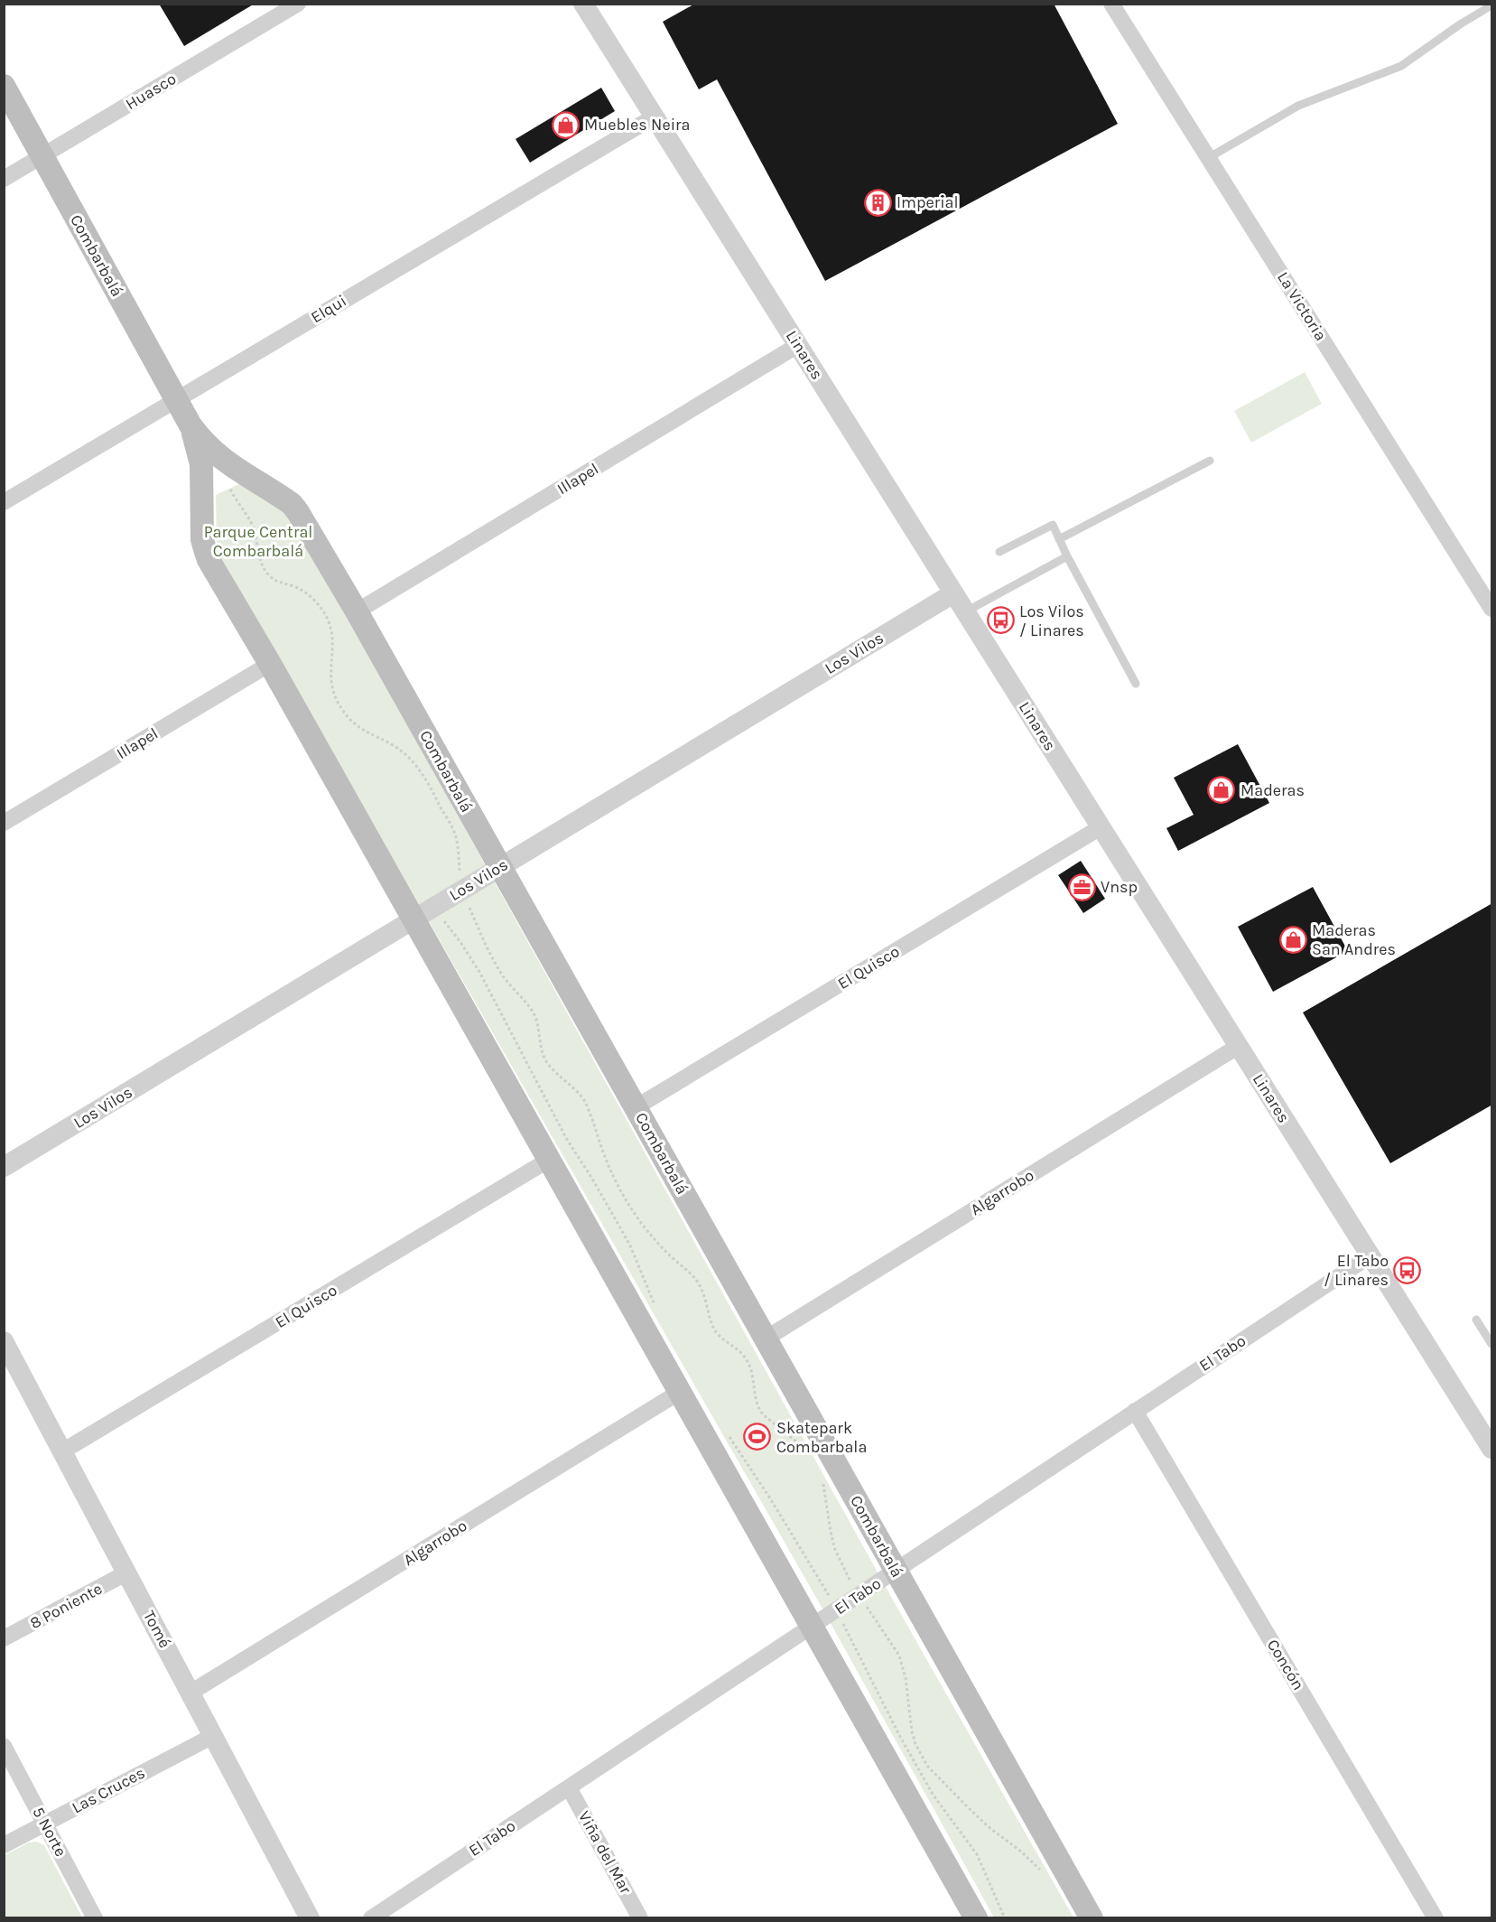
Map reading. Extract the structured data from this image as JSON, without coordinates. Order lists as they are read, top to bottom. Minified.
{"streets":{"main road":["Combarbalá"],"street":["Huasco","La Victoria","Elqui","Linares","Illapel","Los Vilos","El Quisco","Algarrobo","El Tabo","8 Poniente","Tomé","Concón","Las Cruces","5 Norte","Viña del Mar"]},"crossings":[["Huasco","Combarbalá"],["Combarbalá","Elqui"],["Combarbalá","Illapel"],["Combarbalá","Los Vilos"],["Combarbalá","El Quisco"],["Combarbalá","Algarrobo"],["Combarbalá","El Tabo"],["Elqui","Linares"],["Linares","Illapel"],["Linares","Los Vilos"],["Linares","El Quisco"],["Linares","Algarrobo"],["Linares","El Tabo"],["El Quisco","Tomé"],["Algarrobo","Tomé"],["El Tabo","Concón"],["El Tabo","Viña del Mar"],["8 Poniente","Tomé"],["Tomé","Las Cruces"],["Las Cruces","5 Norte"]],"parks":["Parque Central Combarbalá"],"places":{"shop":["Muebles Neira","Maderas","Maderas San Andres"],"building":["Imperial"],"bus stop":["Los Vilos / Linares","El Tabo / Linares"],"office":["Vnsp"],"sports":["Skatepark Combarbala"]}}
